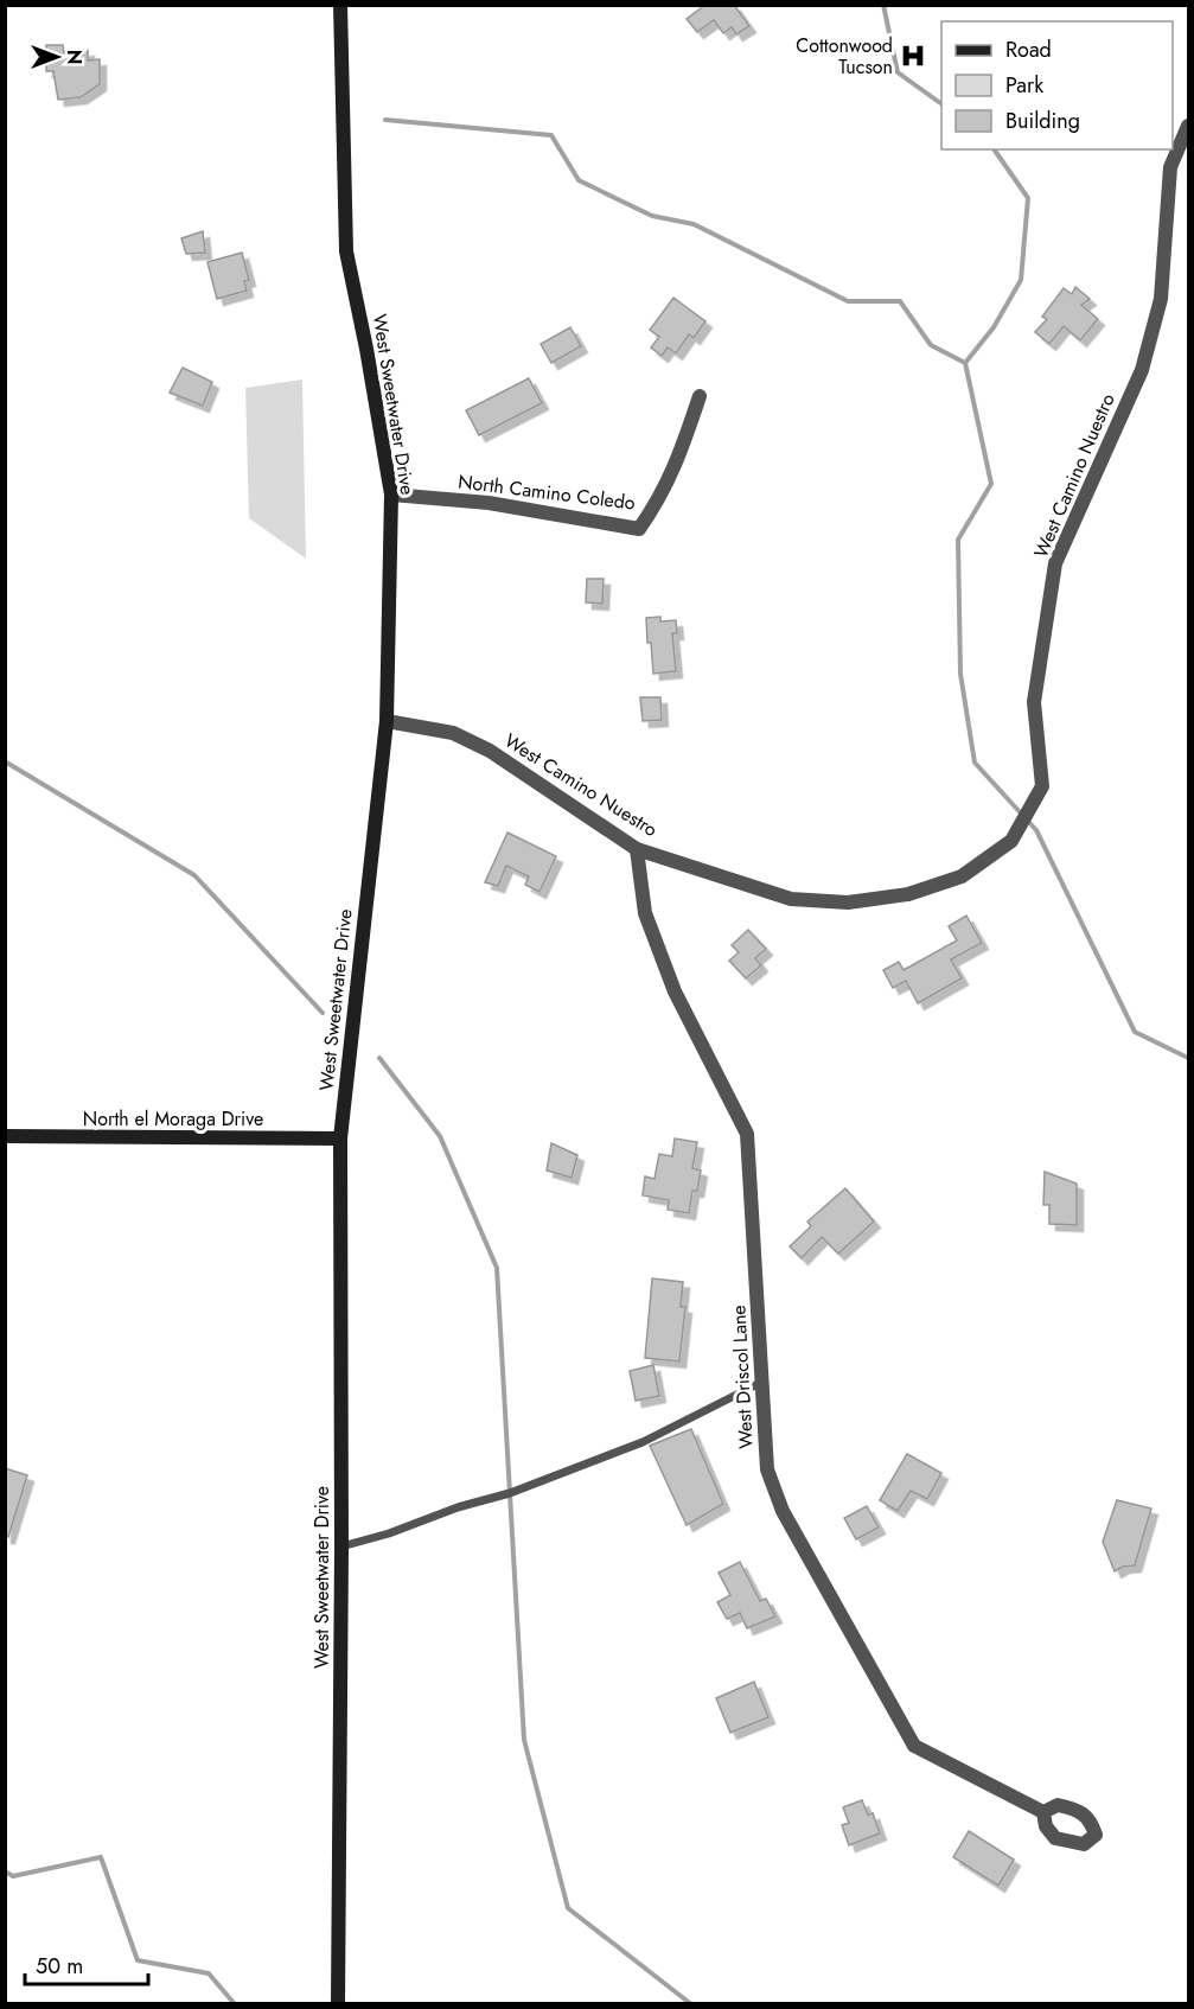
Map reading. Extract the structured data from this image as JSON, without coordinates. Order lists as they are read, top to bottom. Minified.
{"streets":{"street":["West Sweetwater Drive","West Camino Nuestro","North Camino Coledo","North el Moraga Drive","West Driscol Lane"]},"crossings":[["West Sweetwater Drive","West Camino Nuestro"],["West Sweetwater Drive","North Camino Coledo"],["West Sweetwater Drive","North el Moraga Drive"],["West Camino Nuestro","West Driscol Lane"]],"places":{"hospital":["Cottonwood Tucson"]},"legend":["Road","Park","Building"],"scale_bar":"50 m","north":"right"}
